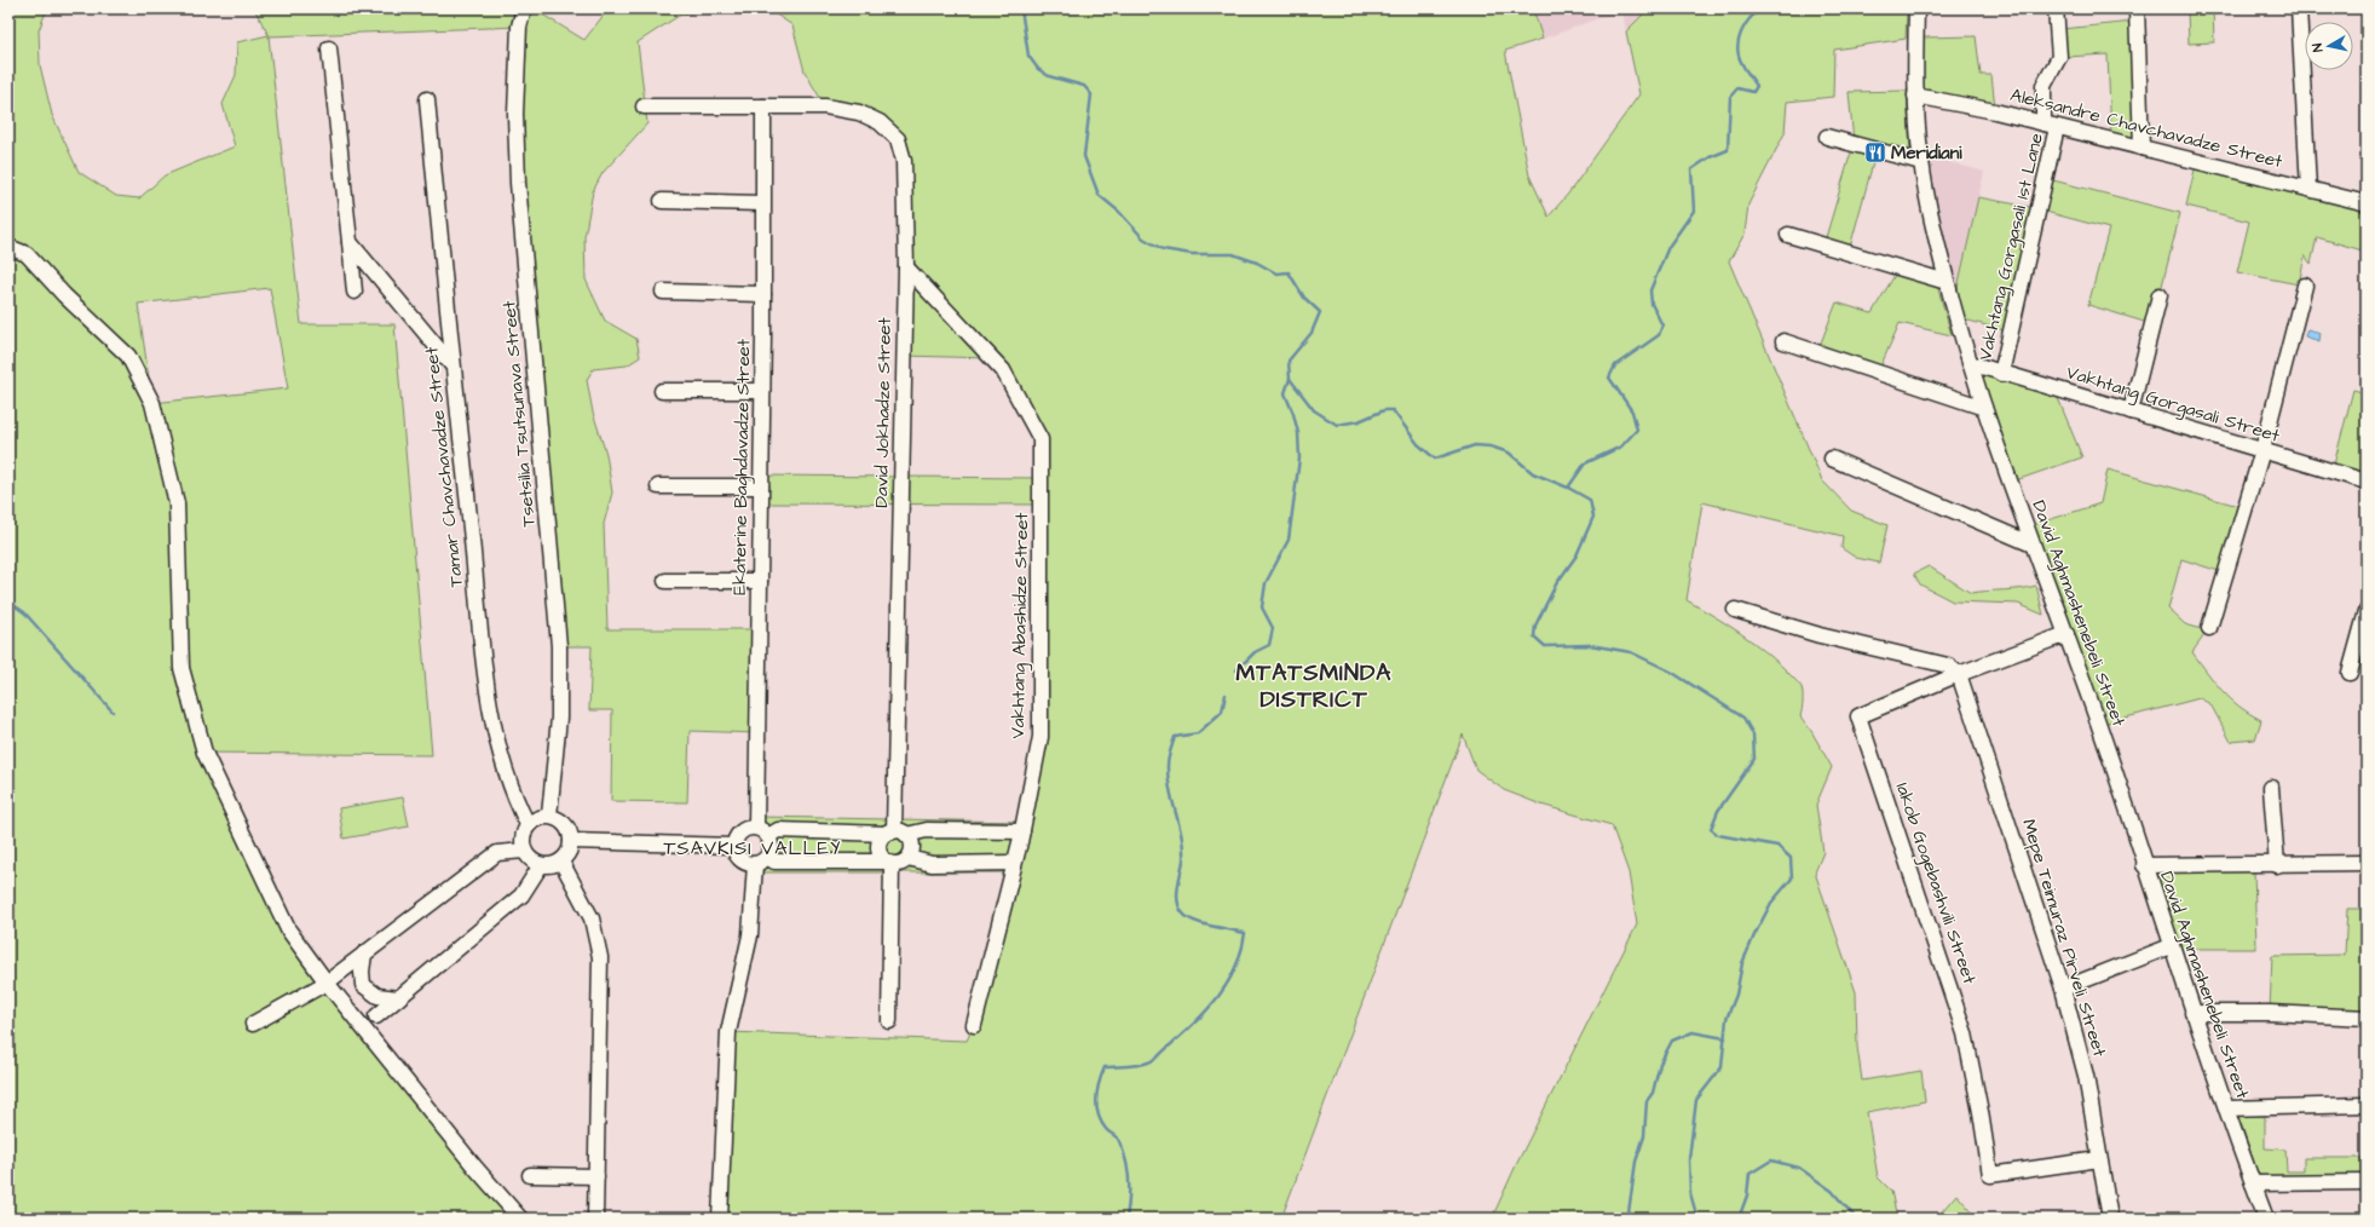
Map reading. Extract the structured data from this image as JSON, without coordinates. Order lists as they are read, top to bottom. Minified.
{"streets":{"street":["Aleksandre Chavchavadze Street","Vakhtang Gorgasali 1st Lane","Vakhtang Gorgasali Street","David Jokhadze Street","Tsetsilia Tsutsunava Street","Tamar Chavchavadze Street","Ekaterine Baghdavadze Street","David Aghmashenebeli Street","Vakhtang Abashidze Street","Iakob Gogebashvili Street","Mepe Teimuraz Pirveli Street"]},"crossings":[["Aleksandre Chavchavadze Street","Vakhtang Gorgasali 1st Lane"],["Aleksandre Chavchavadze Street","David Aghmashenebeli Street"],["Vakhtang Gorgasali 1st Lane","Vakhtang Gorgasali Street"],["Vakhtang Gorgasali Street","David Aghmashenebeli Street"],["David Jokhadze Street","Ekaterine Baghdavadze Street"],["David Jokhadze Street","Vakhtang Abashidze Street"],["Tsetsilia Tsutsunava Street","Tamar Chavchavadze Street"],["David Aghmashenebeli Street","Iakob Gogebashvili Street"],["Iakob Gogebashvili Street","Mepe Teimuraz Pirveli Street"]],"districts":["MTATSMINDA DISTRICT","TSAVKISI VALLEY"],"places":{"restaurant":["Meridiani"]},"north":"left"}
